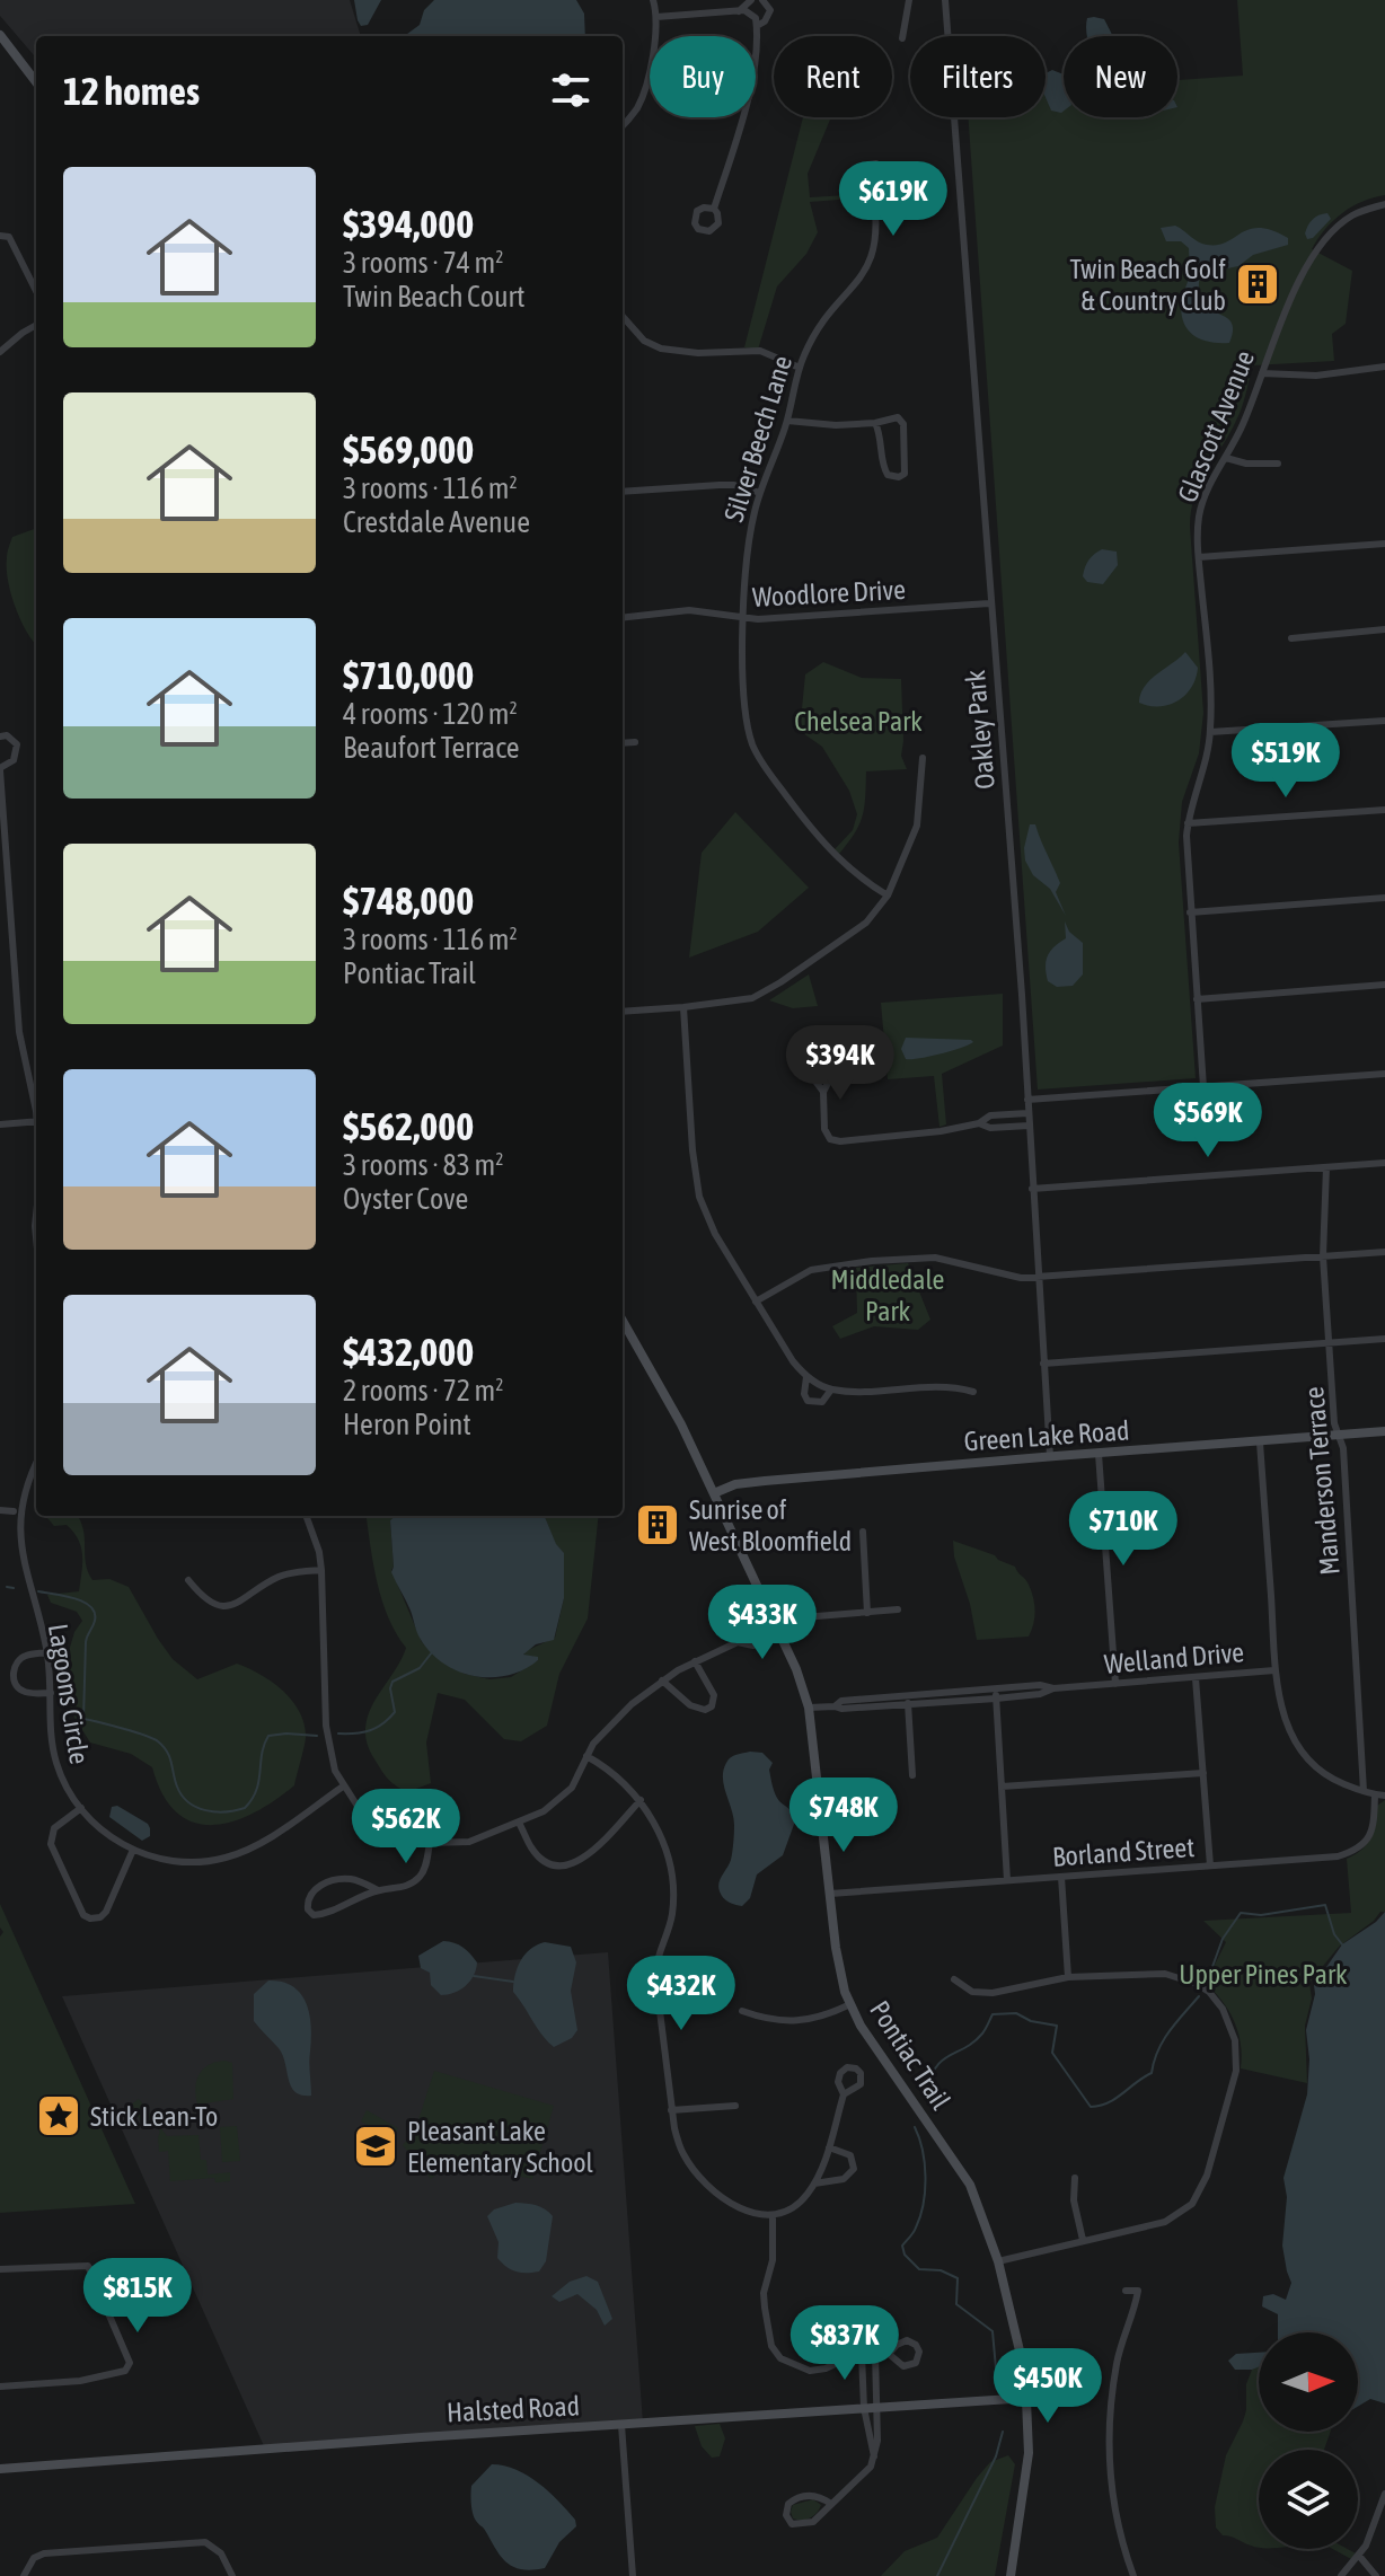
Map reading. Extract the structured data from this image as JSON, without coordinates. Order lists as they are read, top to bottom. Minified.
{"streets":{"street":["Glascott Avenue","Silver Beech Lane","Woodlore Drive","Oakley Park","Green Lake Road","Manderson Terrace","Welland Drive","Lagoons Circle","Borland Street","Pontiac Trail","Halsted Road"]},"crossings":[["Silver Beech Lane","Woodlore Drive"],["Woodlore Drive","Oakley Park"],["Oakley Park","Green Lake Road"],["Green Lake Road","Manderson Terrace"],["Green Lake Road","Pontiac Trail"],["Manderson Terrace","Welland Drive"],["Welland Drive","Borland Street"],["Welland Drive","Pontiac Trail"],["Borland Street","Pontiac Trail"],["Pontiac Trail","Halsted Road"]],"parks":["Chelsea Park","Middledale Park","Upper Pines Park"],"places":{"building":["Twin Beach Golf & Country Club","Sunrise of West Bloomfield"],"place":["Stick Lean-To"],"school or university":["Pleasant Lake Elementary School"]},"north":"right","page":{"chip":["Buy","Rent","Filters","New"],"heading":"12 homes","list":[{"name":"$394,000","note":"3 rooms · 74 m² · Twin Beach Court"},{"name":"$569,000","note":"3 rooms · 116 m² · Crestdale Avenue"},{"name":"$710,000","note":"4 rooms · 120 m² · Beaufort Terrace"},{"name":"$748,000","note":"3 rooms · 116 m² · Pontiac Trail"},{"name":"$562,000","note":"3 rooms · 83 m² · Oyster Cove"},{"name":"$432,000","note":"2 rooms · 72 m² · Heron Point"}],"price":["$619K","$519K","$394K","$569K","$710K","$433K","$748K","$562K","$432K","$815K","$837K","$450K"]}}
